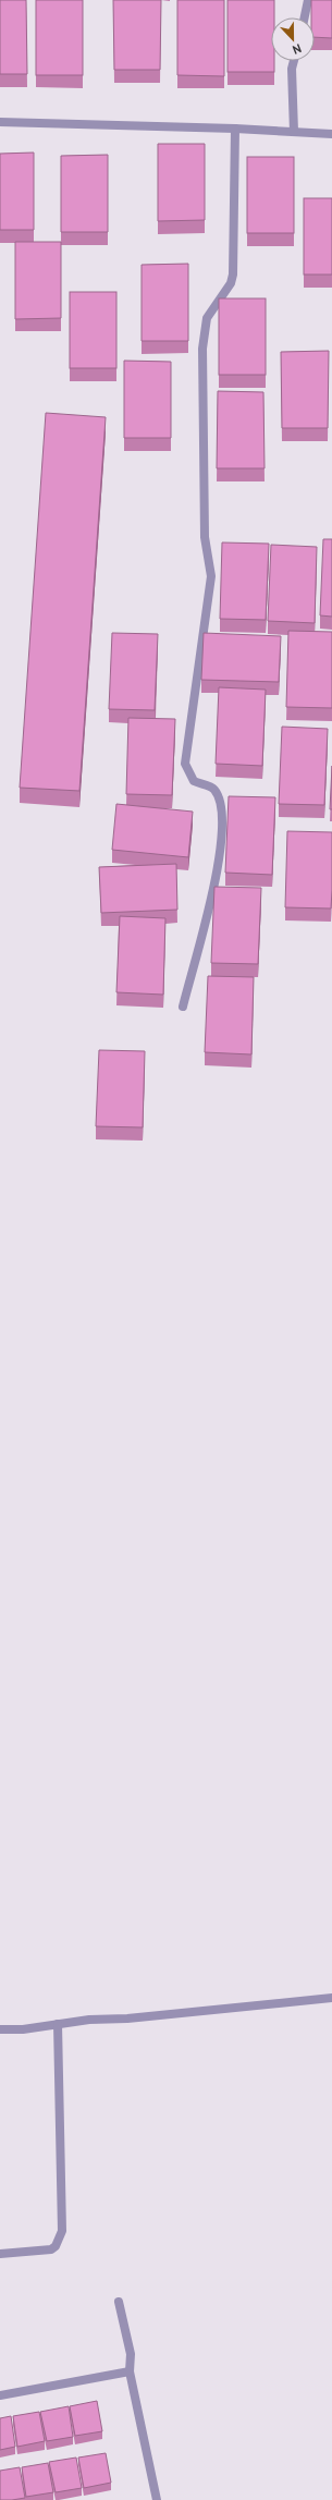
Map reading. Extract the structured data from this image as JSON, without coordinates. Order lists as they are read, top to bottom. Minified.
{"north":"bottom"}
